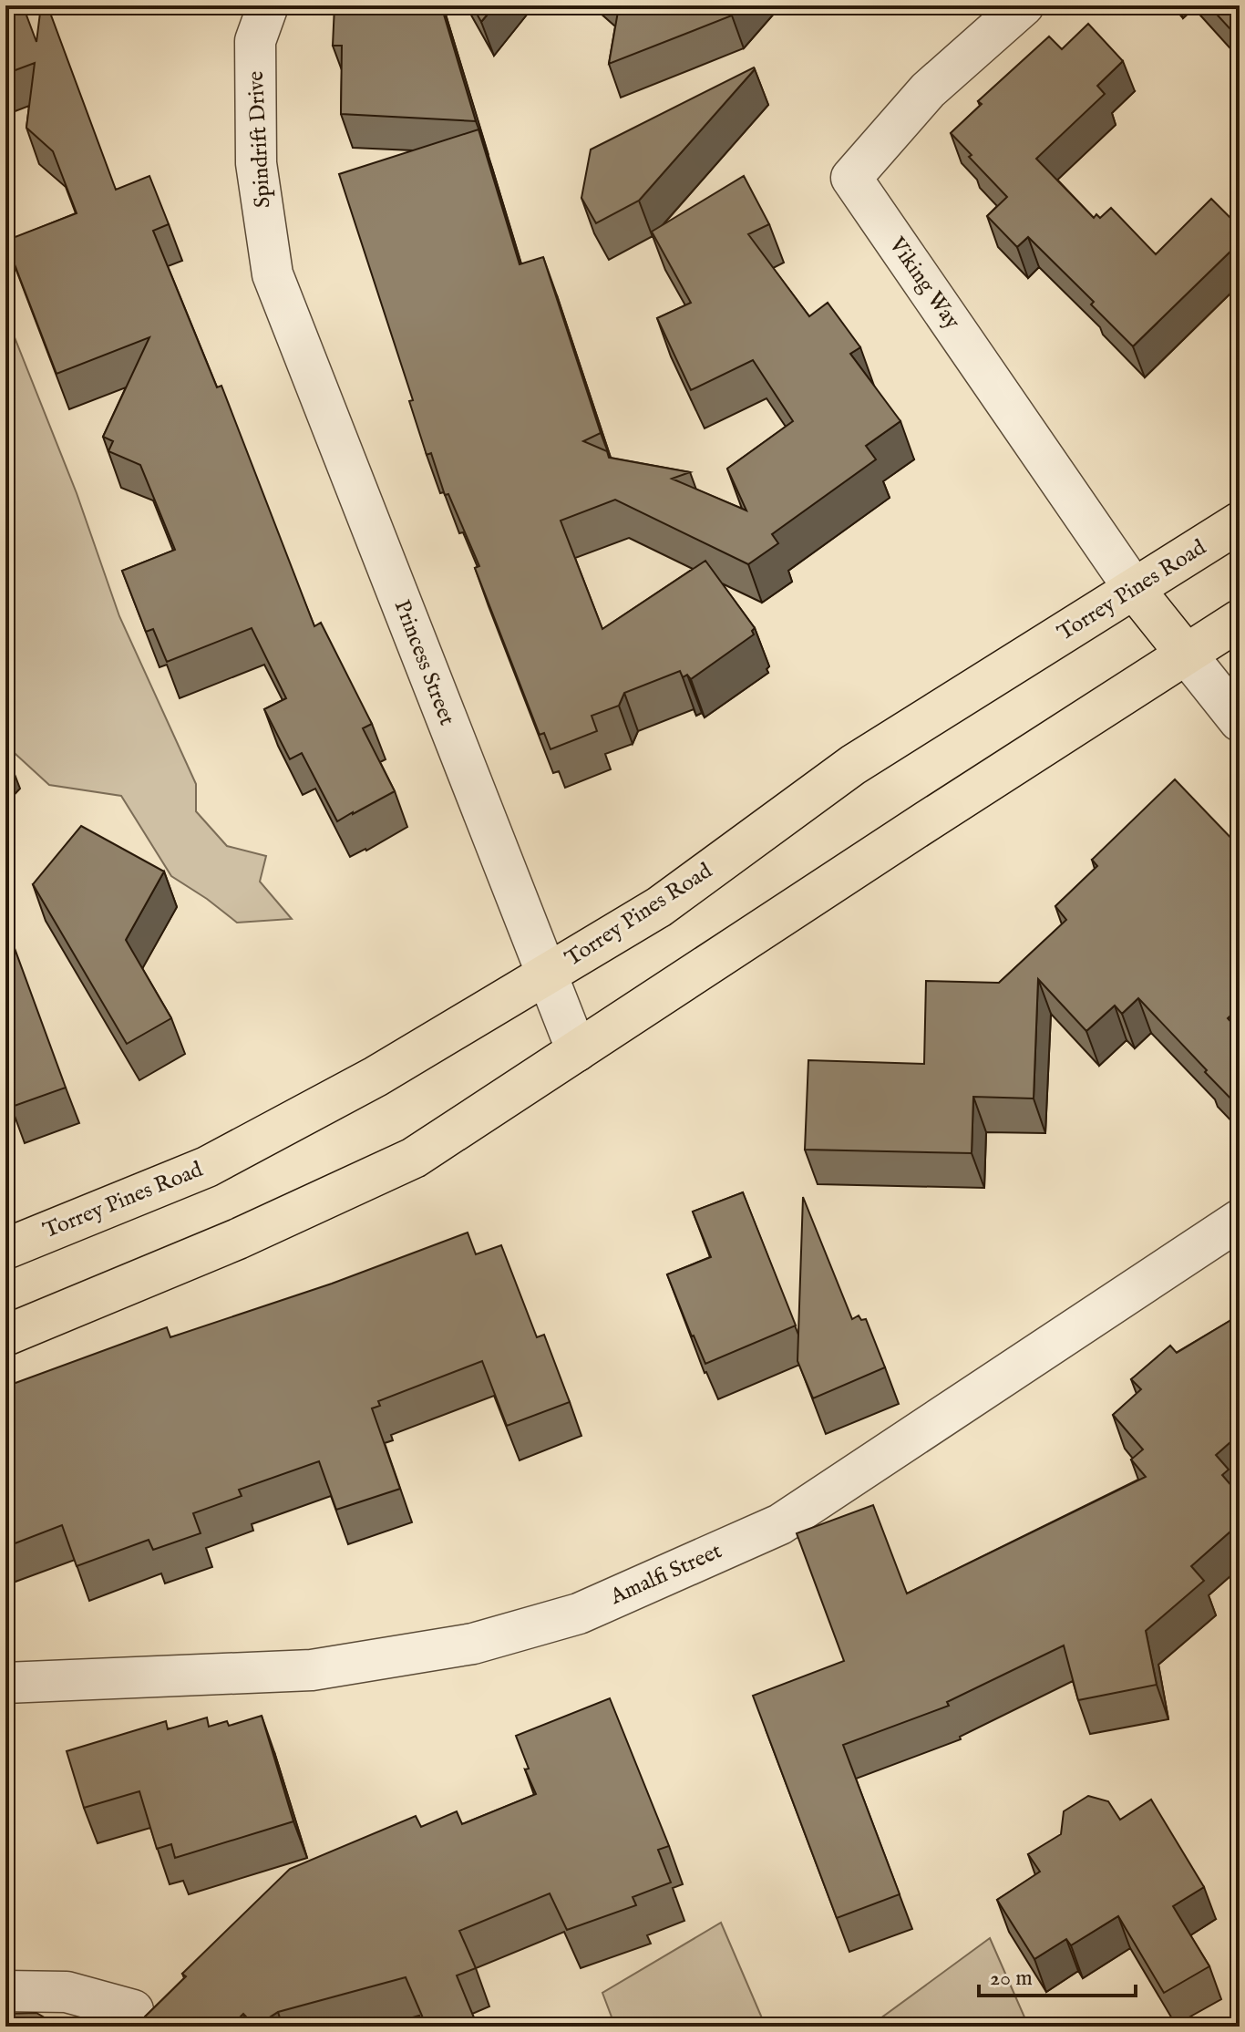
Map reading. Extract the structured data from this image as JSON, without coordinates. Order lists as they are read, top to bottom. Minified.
{"streets":{"main road":["Torrey Pines Road"],"street":["Spindrift Drive","Viking Way","Princess Street","Amalfi Street"]},"crossings":[["Spindrift Drive","Princess Street"],["Viking Way","Torrey Pines Road"],["Torrey Pines Road","Princess Street"]],"scale_bar":"20 m"}
